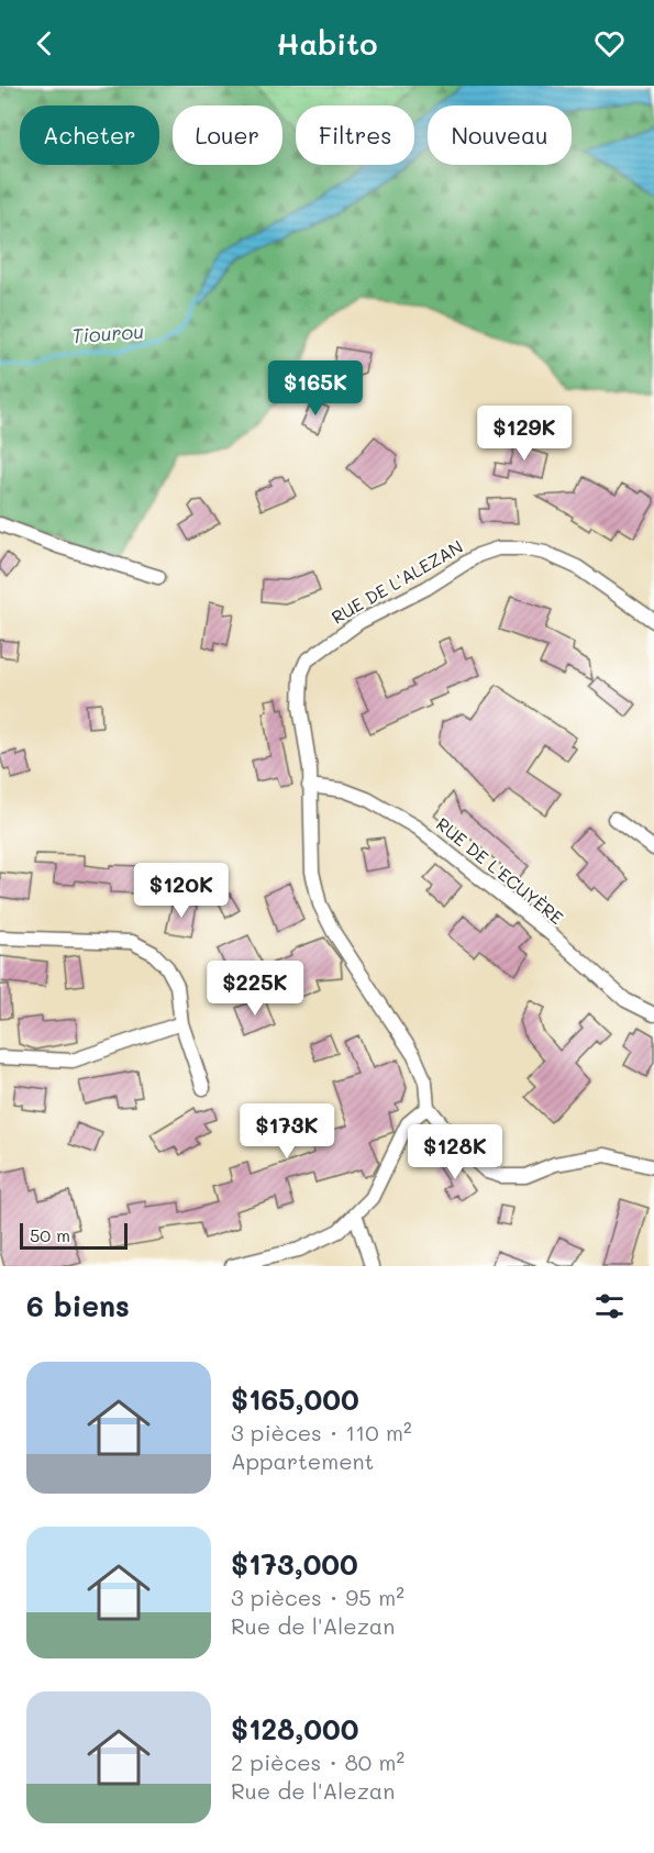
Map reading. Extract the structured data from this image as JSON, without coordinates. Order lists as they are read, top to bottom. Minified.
{"streets":{"street":["RUE DE L'ALEZAN","RUE DE L'ECUYÈRE"]},"crossings":[["RUE DE L'ALEZAN","RUE DE L'ECUYÈRE"]],"water":["Tiourou"],"scale_bar":"50 m","page":{"header":"Habito","chip":["Acheter","Louer","Filtres","Nouveau"],"price":["$165K","$129K","$120K","$225K","$173K","$128K"],"scale":"50 m","heading":"6 biens","list":[{"name":"$165,000","note":"3 pièces · 110 m² · Appartement"},{"name":"$173,000","note":"3 pièces · 95 m² · Rue de l'Alezan"},{"name":"$128,000","note":"2 pièces · 80 m² · Rue de l'Alezan"}]}}
